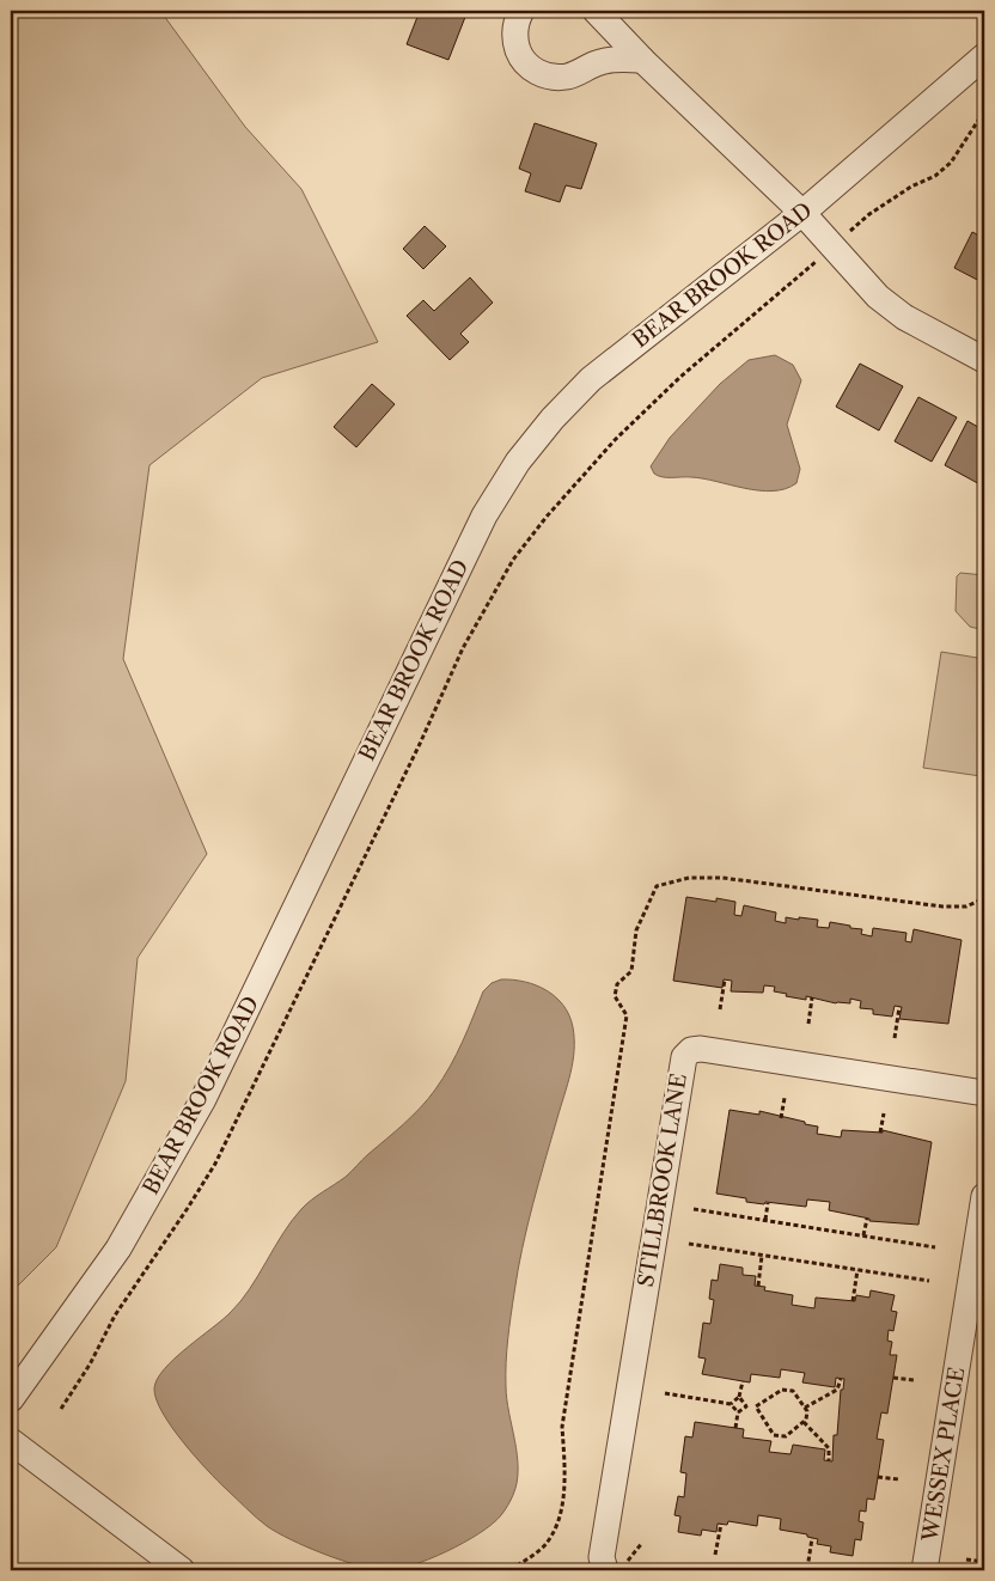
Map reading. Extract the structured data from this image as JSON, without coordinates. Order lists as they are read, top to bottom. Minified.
{"streets":{"street":["BEAR BROOK ROAD","STILLBROOK LANE","WESSEX PLACE"]}}
